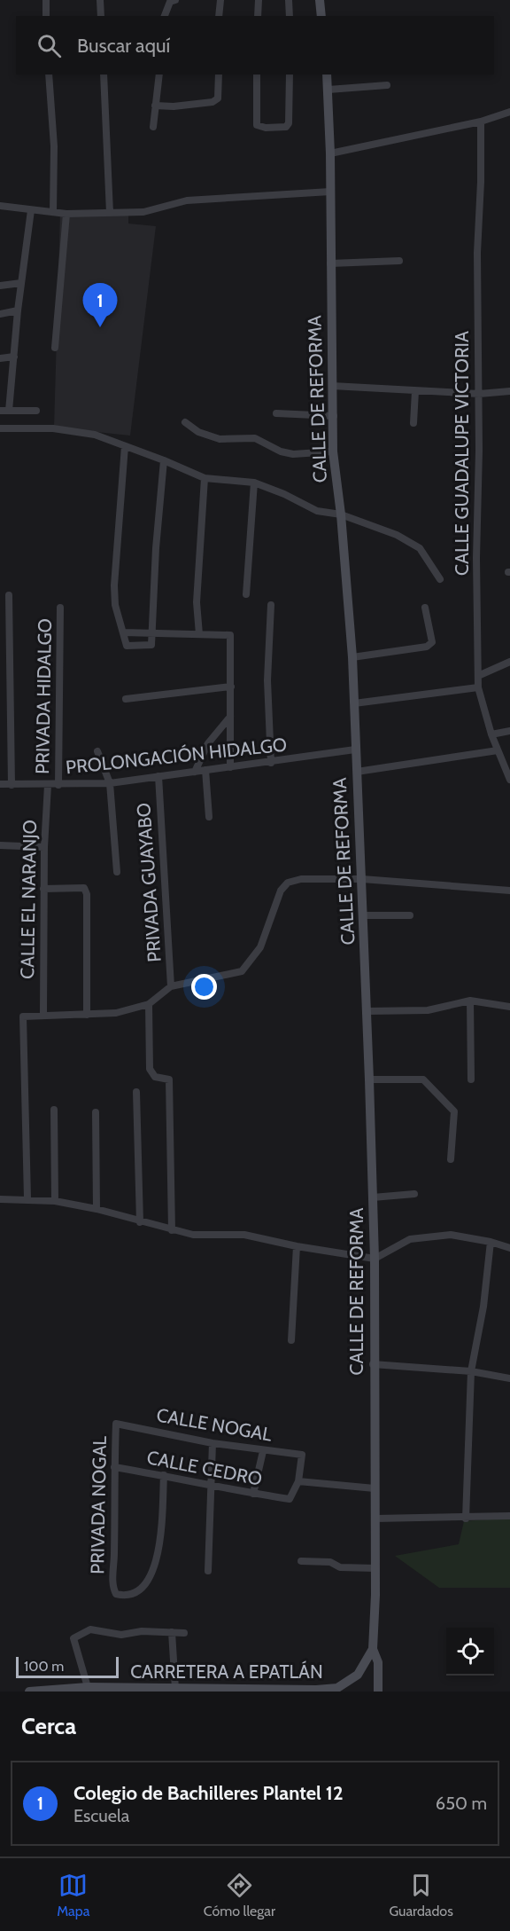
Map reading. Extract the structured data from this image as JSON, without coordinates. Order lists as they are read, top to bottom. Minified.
{"streets":{"main road":["CALLE DE REFORMA","CARRETERA A EPATLÁN"],"street":["CALLE GUADALUPE VICTORIA","PRIVADA HIDALGO","PROLONGACIÓN HIDALGO","PRIVADA GUAYABO","CALLE EL NARANJO","CALLE NOGAL","CALLE CEDRO","PRIVADA NOGAL"]},"crossings":[["CALLE DE REFORMA","PROLONGACIÓN HIDALGO"],["CALLE DE REFORMA","CARRETERA A EPATLÁN"],["PRIVADA HIDALGO","PROLONGACIÓN HIDALGO"],["PROLONGACIÓN HIDALGO","PRIVADA GUAYABO"],["PROLONGACIÓN HIDALGO","CALLE EL NARANJO"],["CALLE NOGAL","CALLE CEDRO"],["CALLE NOGAL","PRIVADA NOGAL"],["CALLE CEDRO","PRIVADA NOGAL"]],"scale_bar":"100 m","page":{"search":"Buscar aquí","pins":"1","scale":"100 m","heading":"Cerca","list":[{"mark":"1","name":"Colegio de Bachilleres Plantel 12","note":"Escuela","value":"650 m"}],"nav":["Mapa","Cómo llegar","Guardados"]}}
